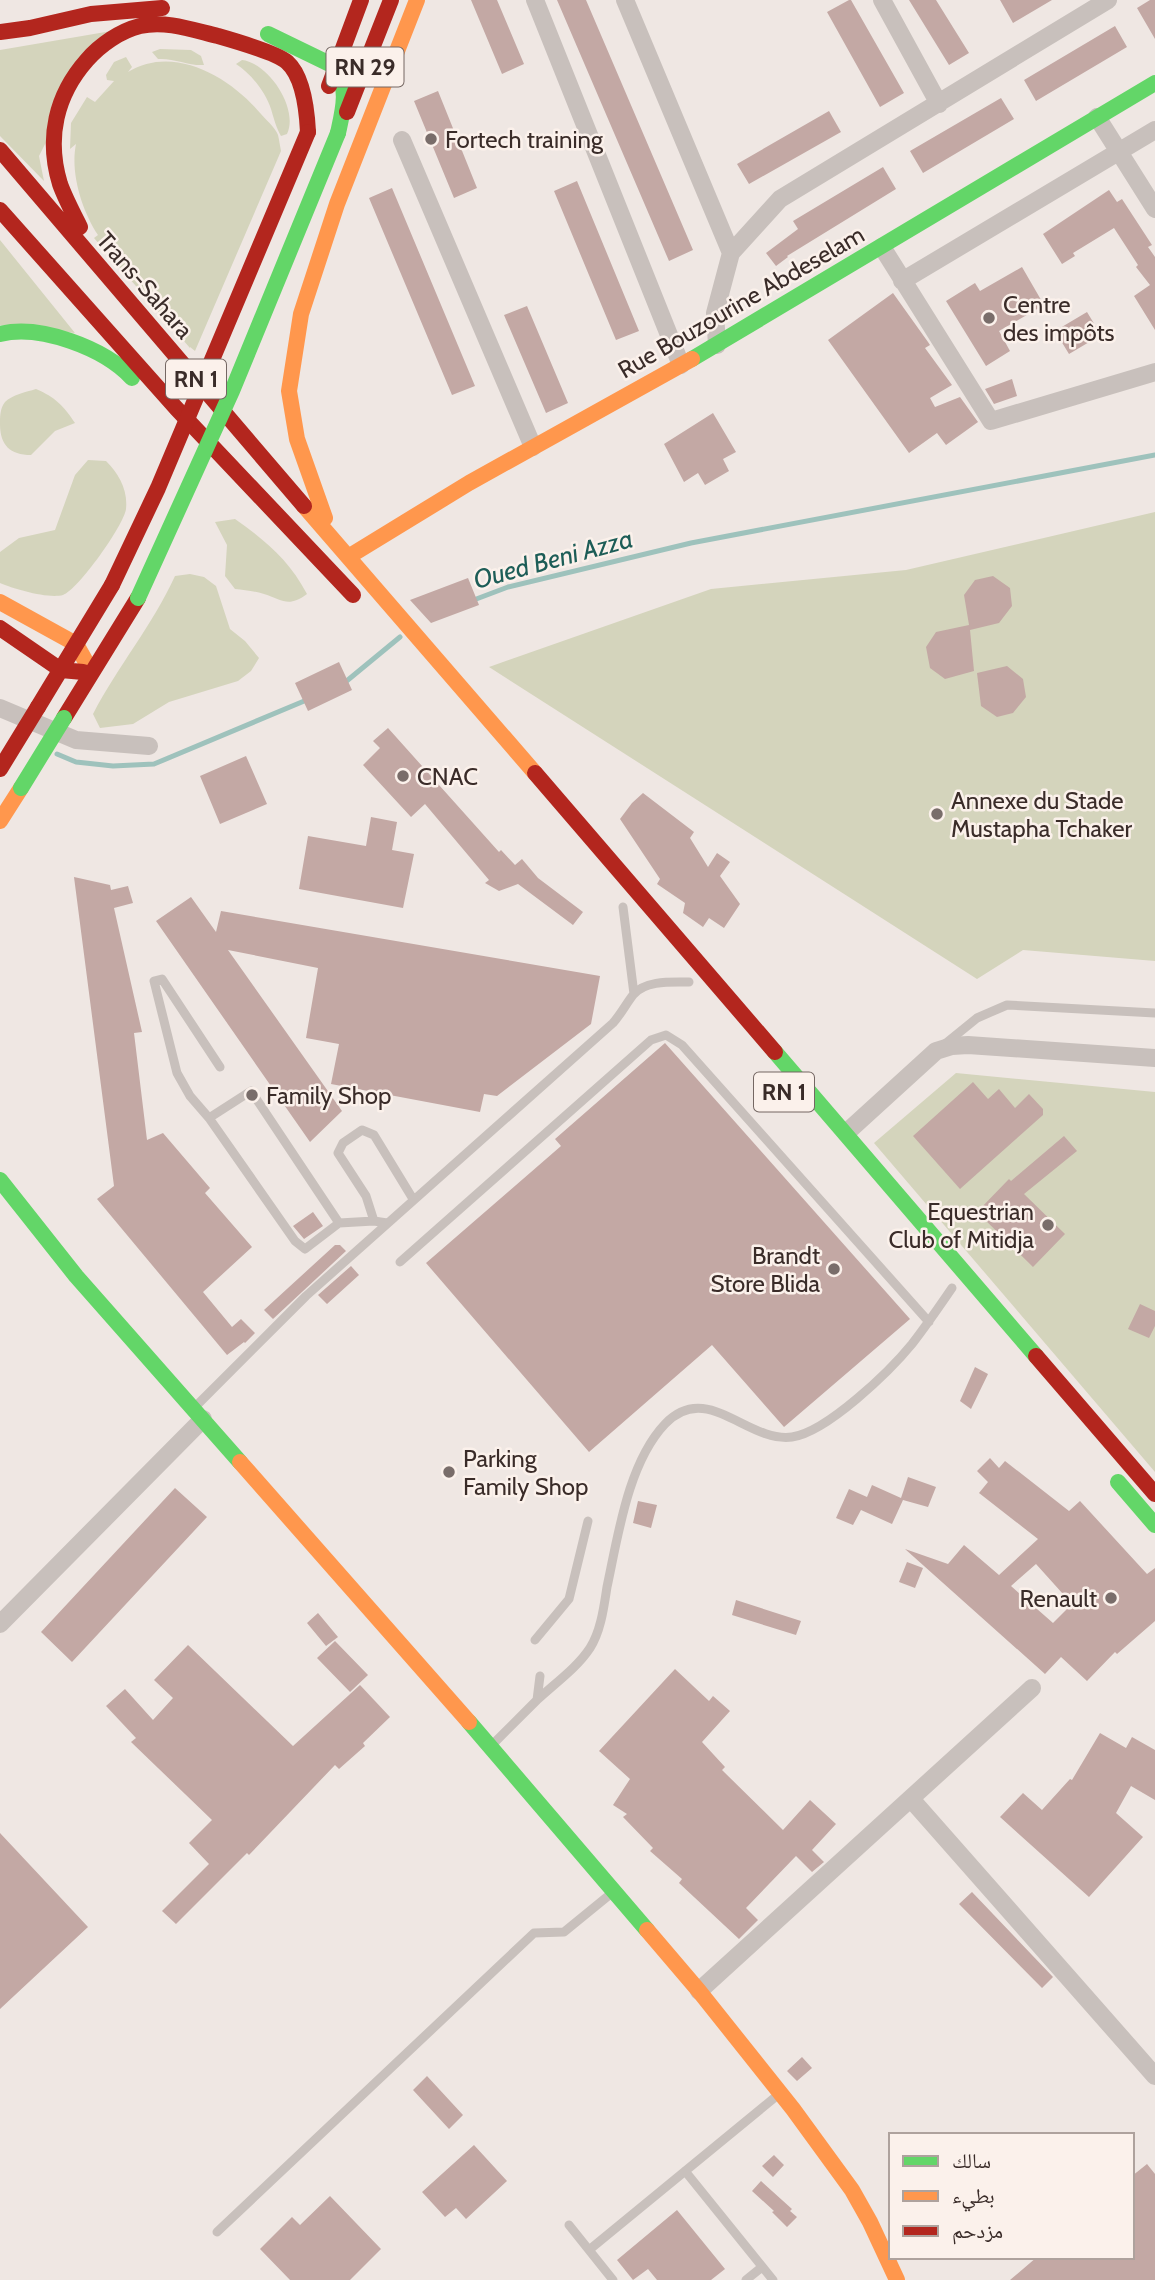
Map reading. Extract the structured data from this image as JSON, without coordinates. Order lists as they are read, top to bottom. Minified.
{"streets":{"main road":["RN 29","Trans-Sahara","Rue Bouzourine Abdeselam","RN 1"]},"crossings":[["Trans-Sahara","Rue Bouzourine Abdeselam"],["Trans-Sahara","RN 1"]],"water":["Oued Beni Azza"],"places":["Fortech training","Centre des impôts","CNAC","Annexe du Stade Mustapha Tchaker","Family Shop","Equestrian Club of Mitidja","Brandt Store Blida","Parking Family Shop","Renault"],"legend":["سالك","بطيء","مزدحم"]}
